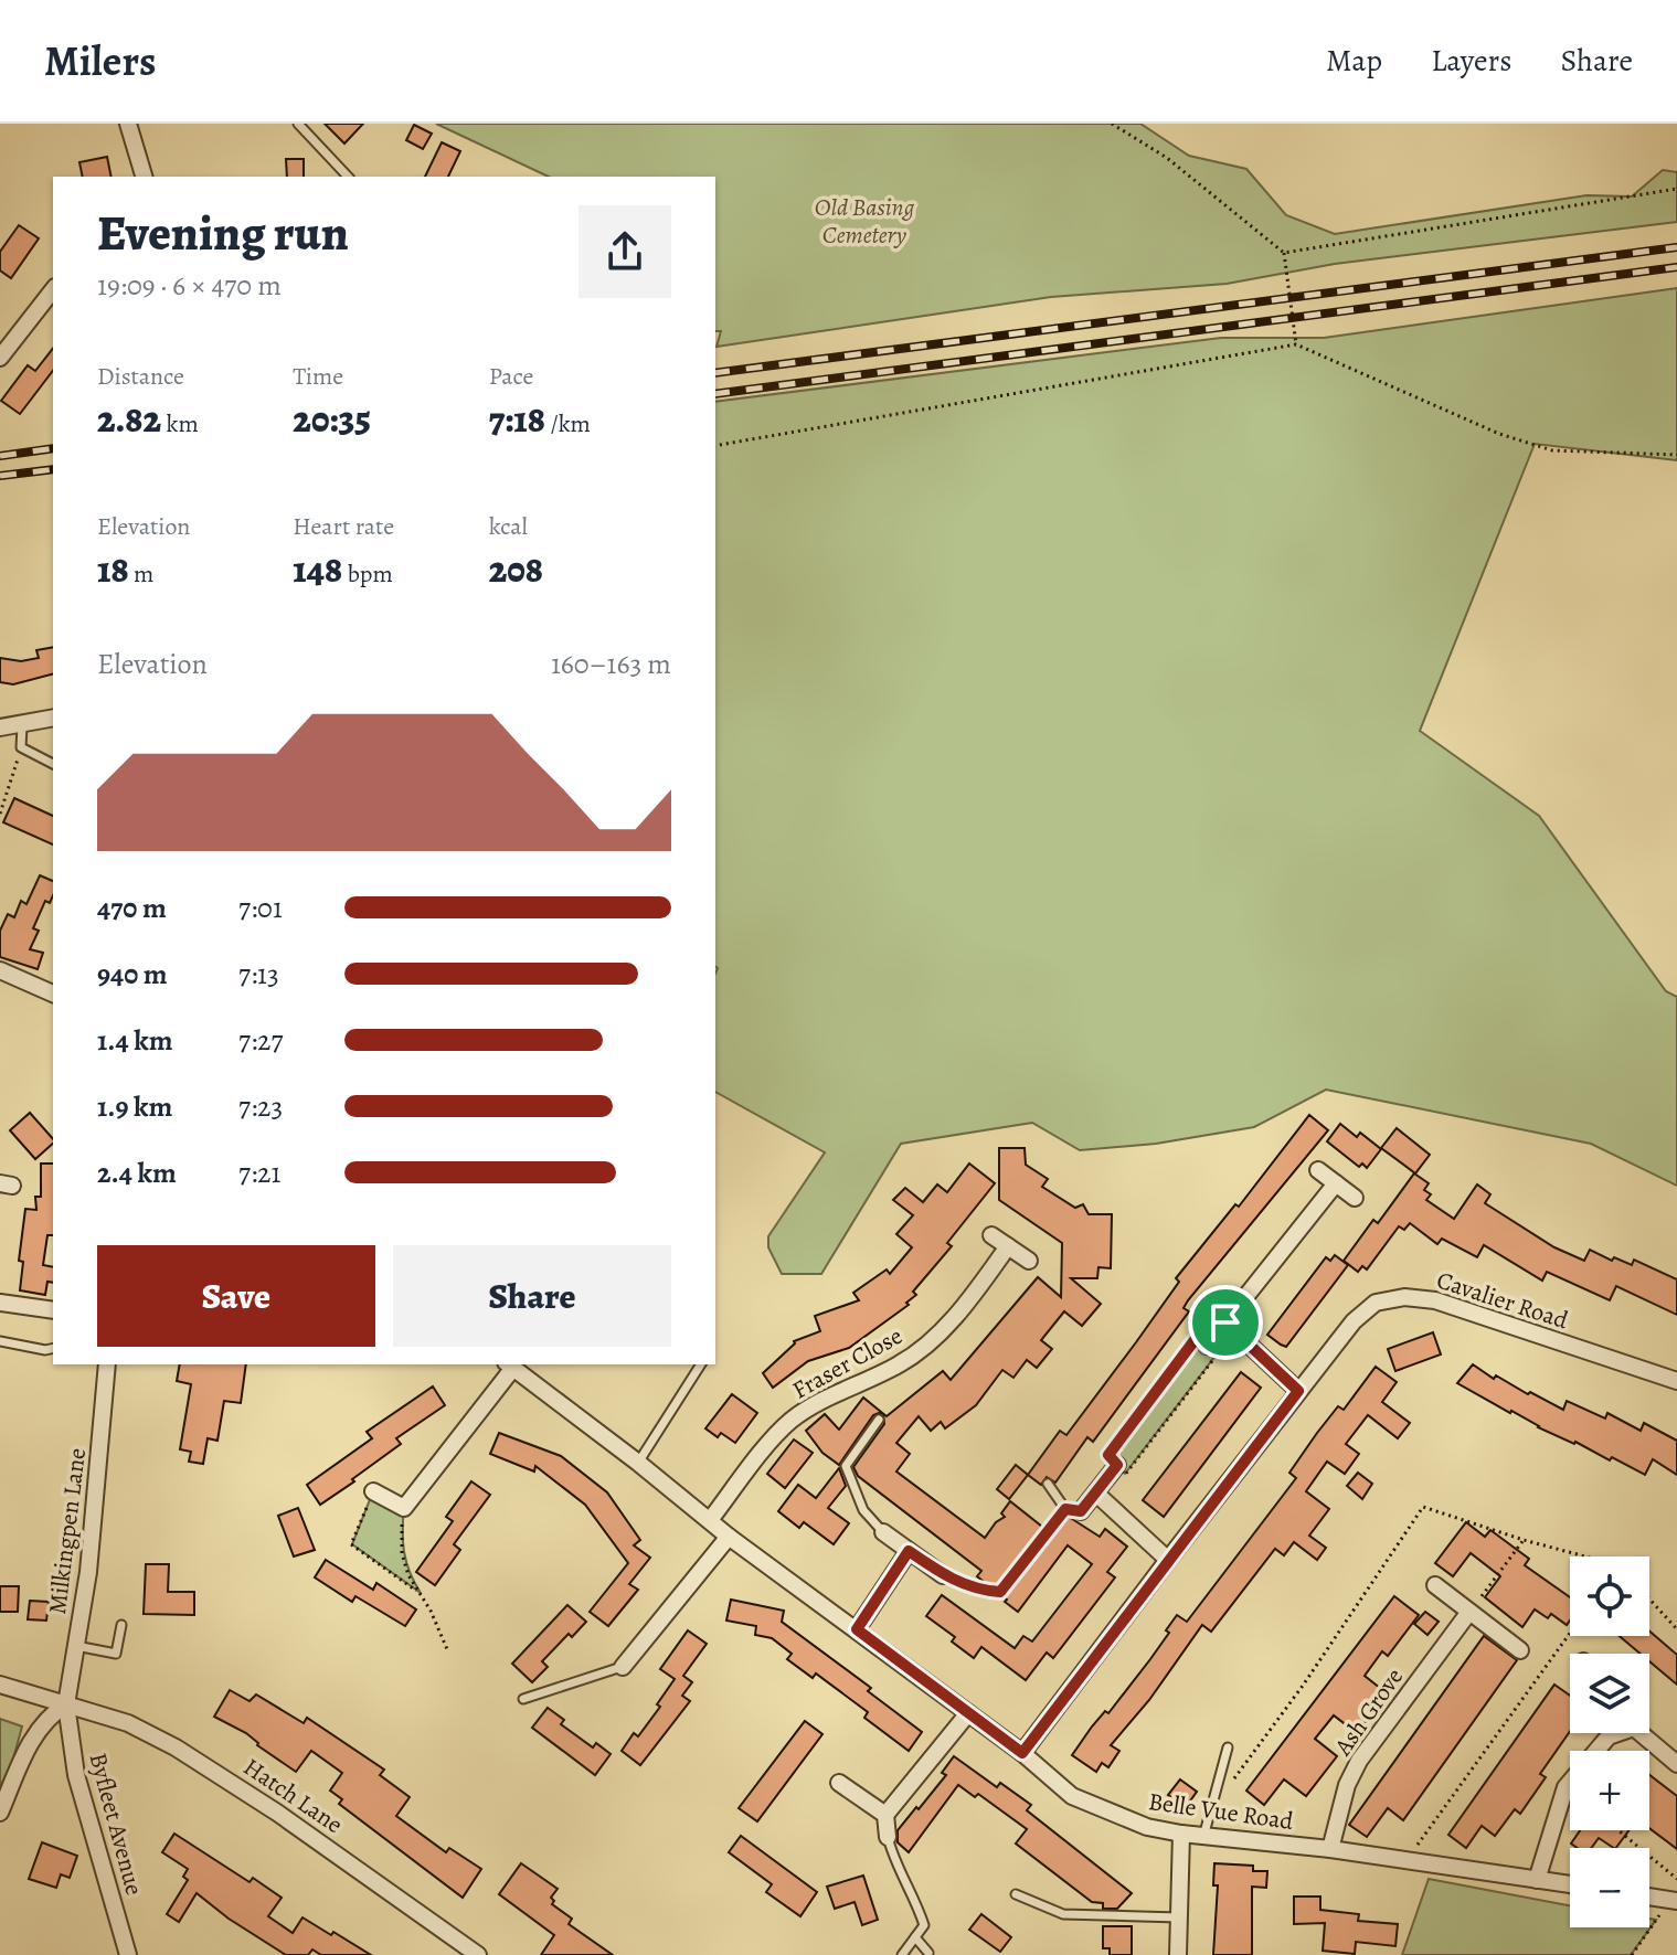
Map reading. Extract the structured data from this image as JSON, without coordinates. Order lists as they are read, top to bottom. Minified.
{"streets":{"street":["Cavalier Road","Fraser Close","Milkingpen Lane","Ash Grove","Hatch Lane","Belle Vue Road","Byfleet Avenue"]},"crossings":[["Cavalier Road","Belle Vue Road"],["Fraser Close","Belle Vue Road"],["Milkingpen Lane","Hatch Lane"],["Milkingpen Lane","Byfleet Avenue"],["Ash Grove","Belle Vue Road"],["Hatch Lane","Byfleet Avenue"]],"parks":["Old Basing Cemetery"],"page":{"header":"Milers","nav":["Map","Layers","Share"],"heading":["Evening run","19:09 · 6 × 470 m"],"stats":[["Distance","2.82 km"],["Time","20:35"],["Pace","7:18 /km"],["Elevation","18 m"],["Heart rate","148 bpm"],["kcal","208"]],"chart":["Elevation","160–163 m"],"list":[{"name":"470 m","note":"7:01"},{"name":"940 m","note":"7:13"},{"name":"1.4 km","note":"7:27"},{"name":"1.9 km","note":"7:23"},{"name":"2.4 km","note":"7:21"}],"buttons":["Save","Share"],"map_buttons":["+","−"]}}
